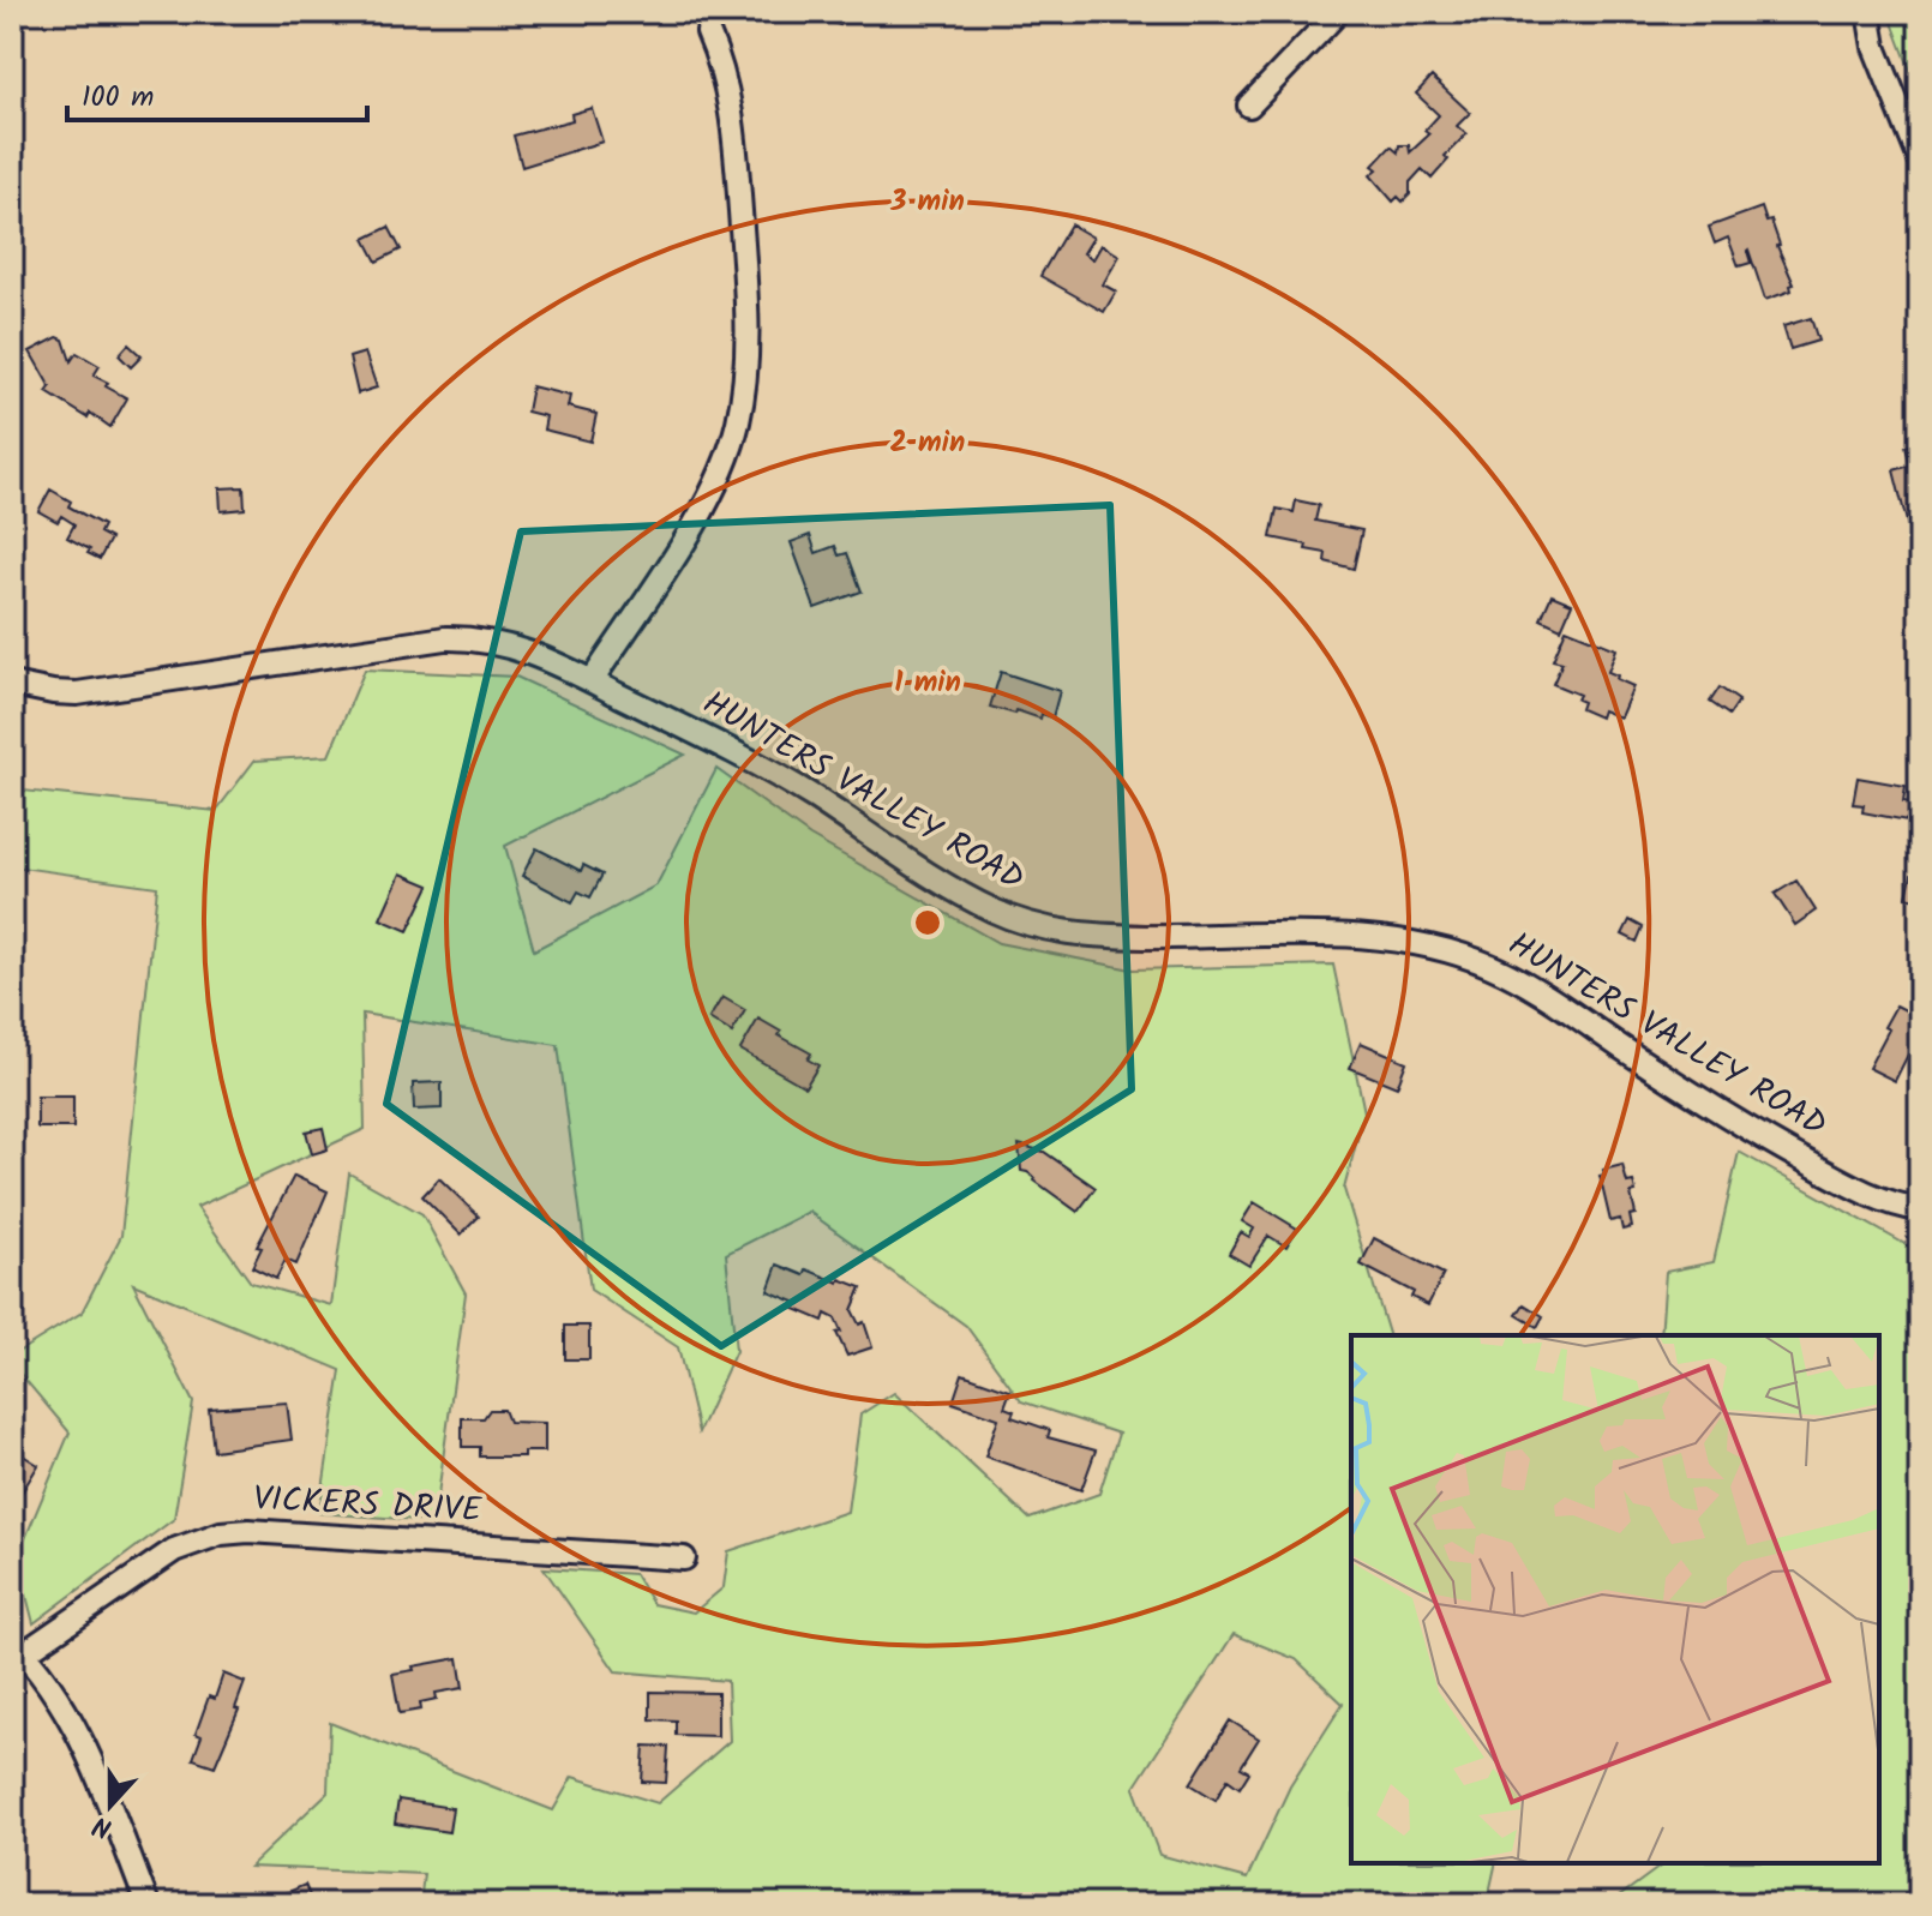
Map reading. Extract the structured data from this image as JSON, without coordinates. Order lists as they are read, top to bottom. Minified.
{"streets":{"street":["HUNTERS VALLEY ROAD","VICKERS DRIVE"]},"scale_bar":"100 m","north":"bottom","rings":["3 min","2 min","1 min"]}
